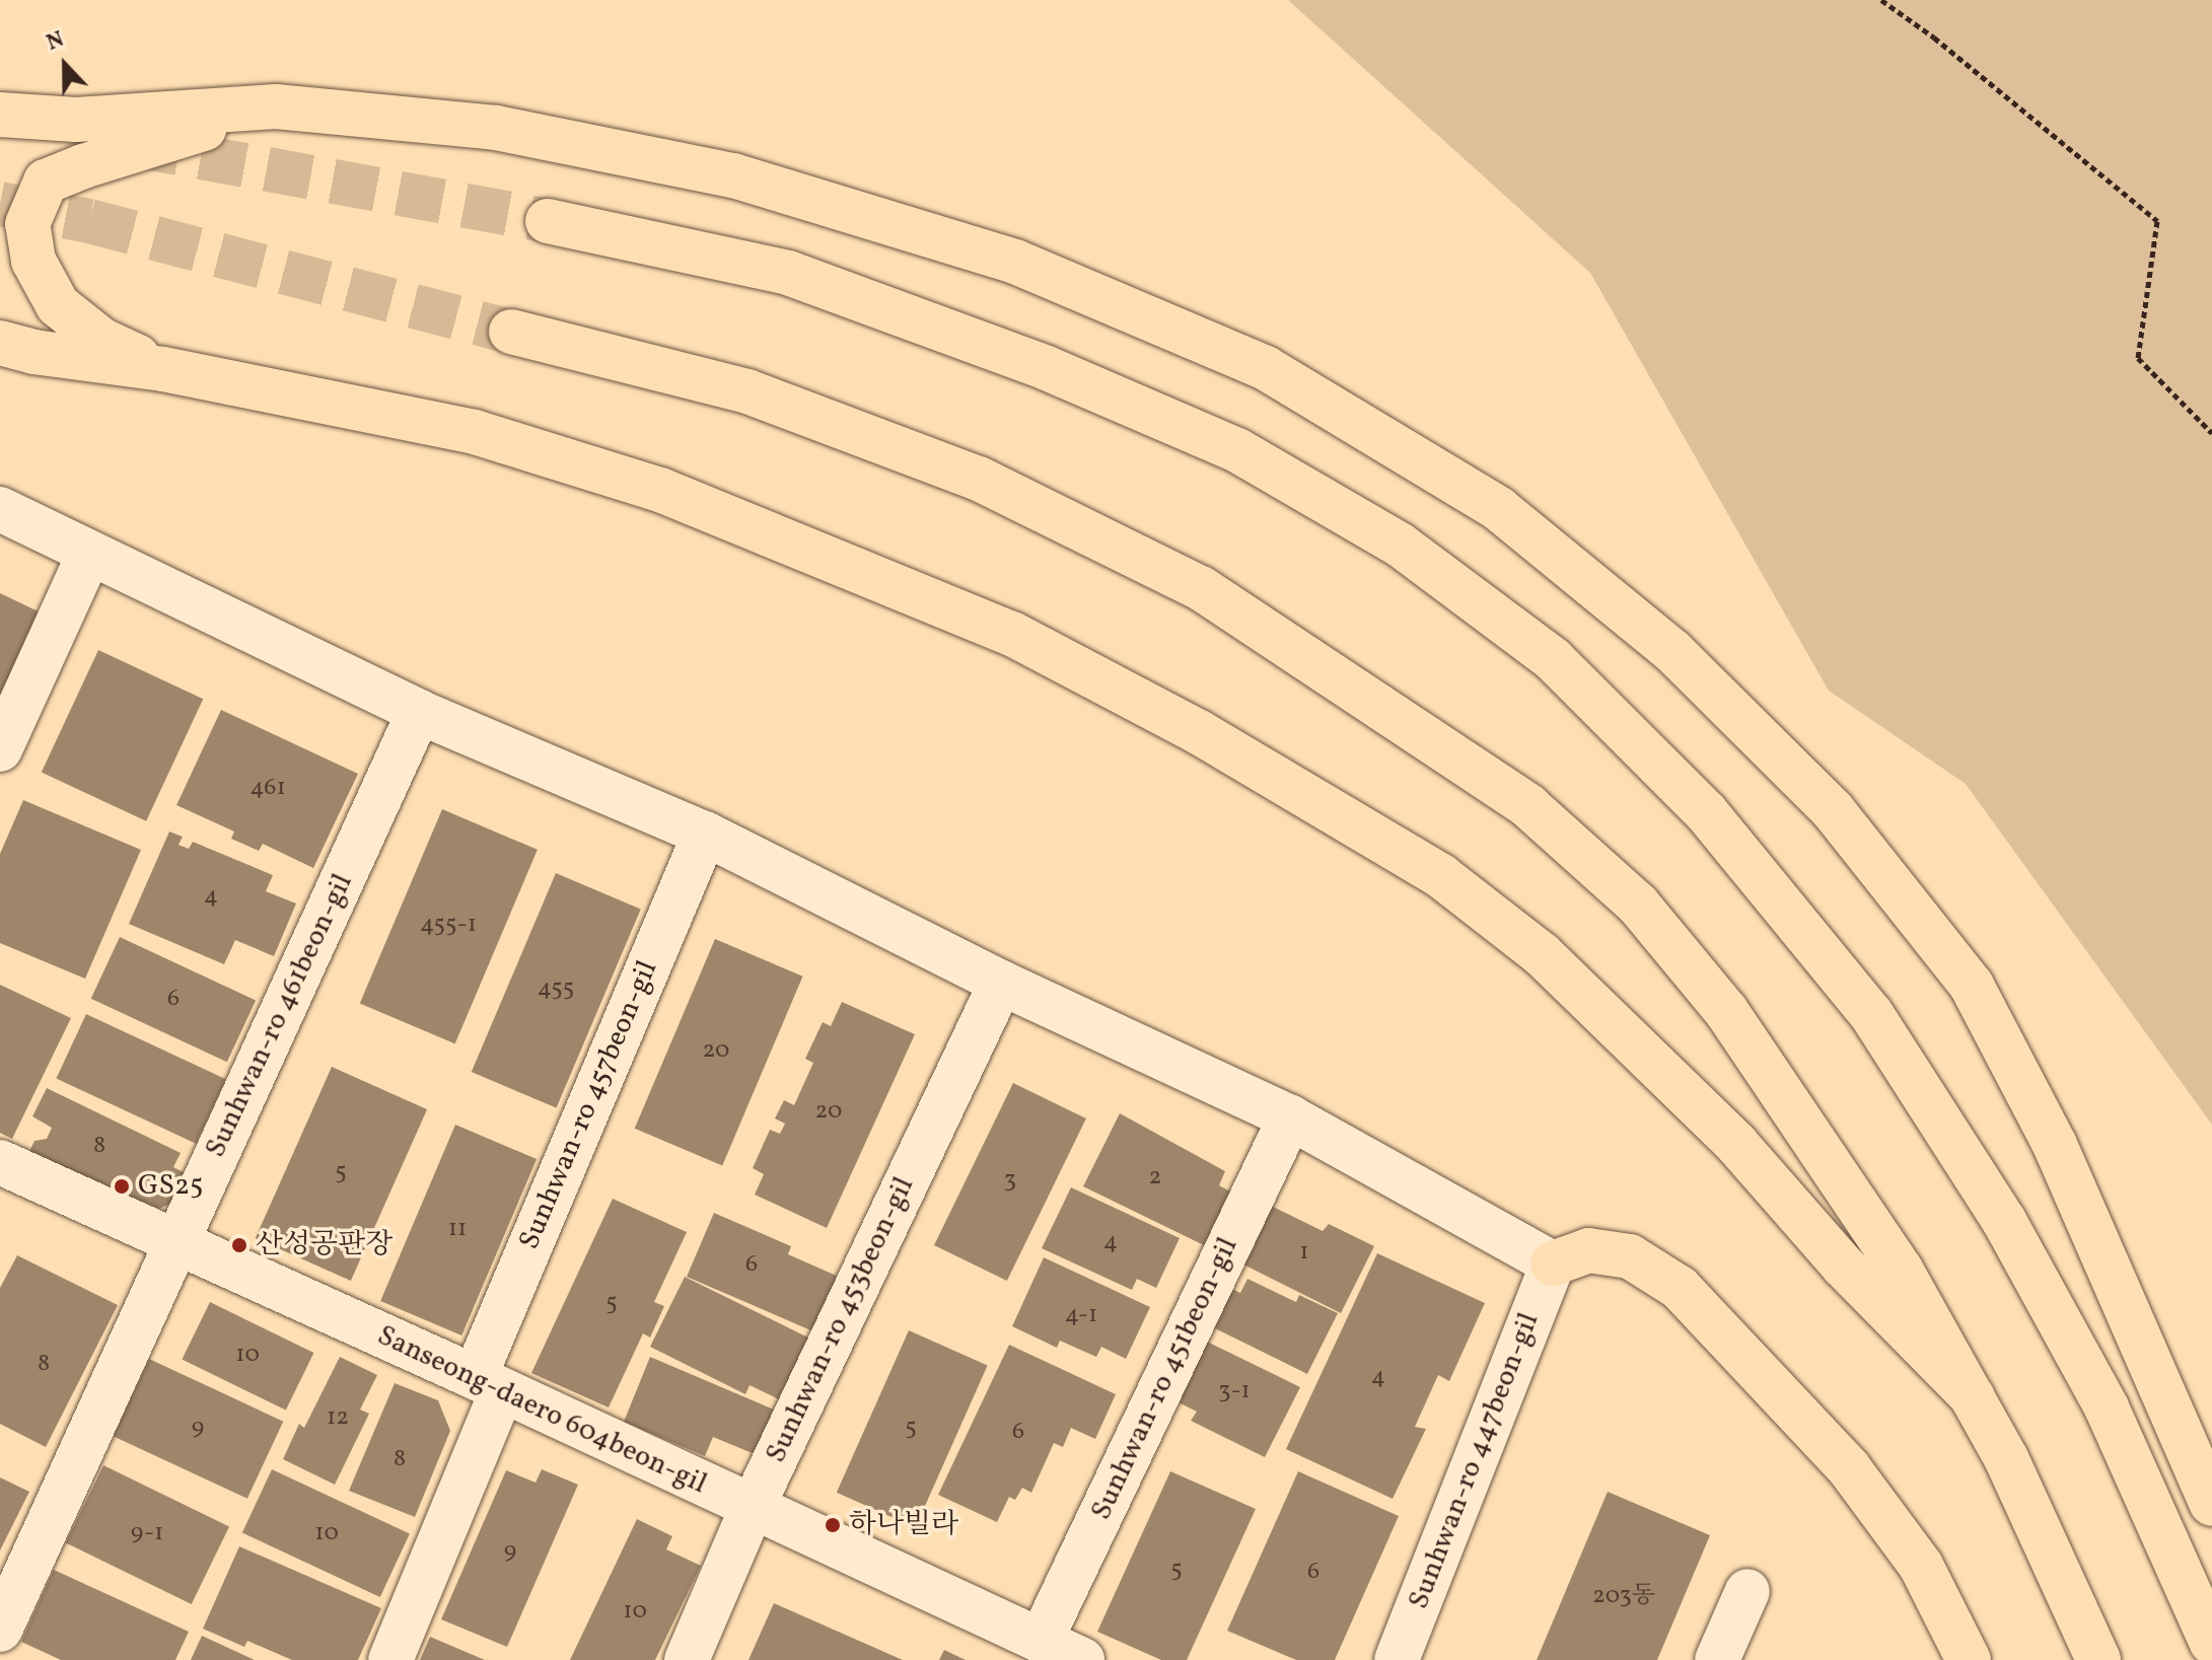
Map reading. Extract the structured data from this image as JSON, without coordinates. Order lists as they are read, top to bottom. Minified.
{"streets":{"street":["Sunhwan-ro 461beon-gil","Sunhwan-ro 457beon-gil","Sunhwan-ro 453beon-gil","Sunhwan-ro 451beon-gil","Sanseong-daero 604beon-gil","Sunhwan-ro 447beon-gil"]},"crossings":[["Sunhwan-ro 461beon-gil","Sanseong-daero 604beon-gil"],["Sunhwan-ro 457beon-gil","Sanseong-daero 604beon-gil"],["Sunhwan-ro 453beon-gil","Sanseong-daero 604beon-gil"],["Sunhwan-ro 451beon-gil","Sanseong-daero 604beon-gil"]],"places":["GS25","산성공판장","하나빌라"],"house_numbers":["461","4","455-1","455","6","20","20","8","5","2","3","11","4","1","6","5","4-1","10","8","4","3-1","12","9","5","6","8","9-1","10","9","5","6","203동","10"],"north":"top"}
